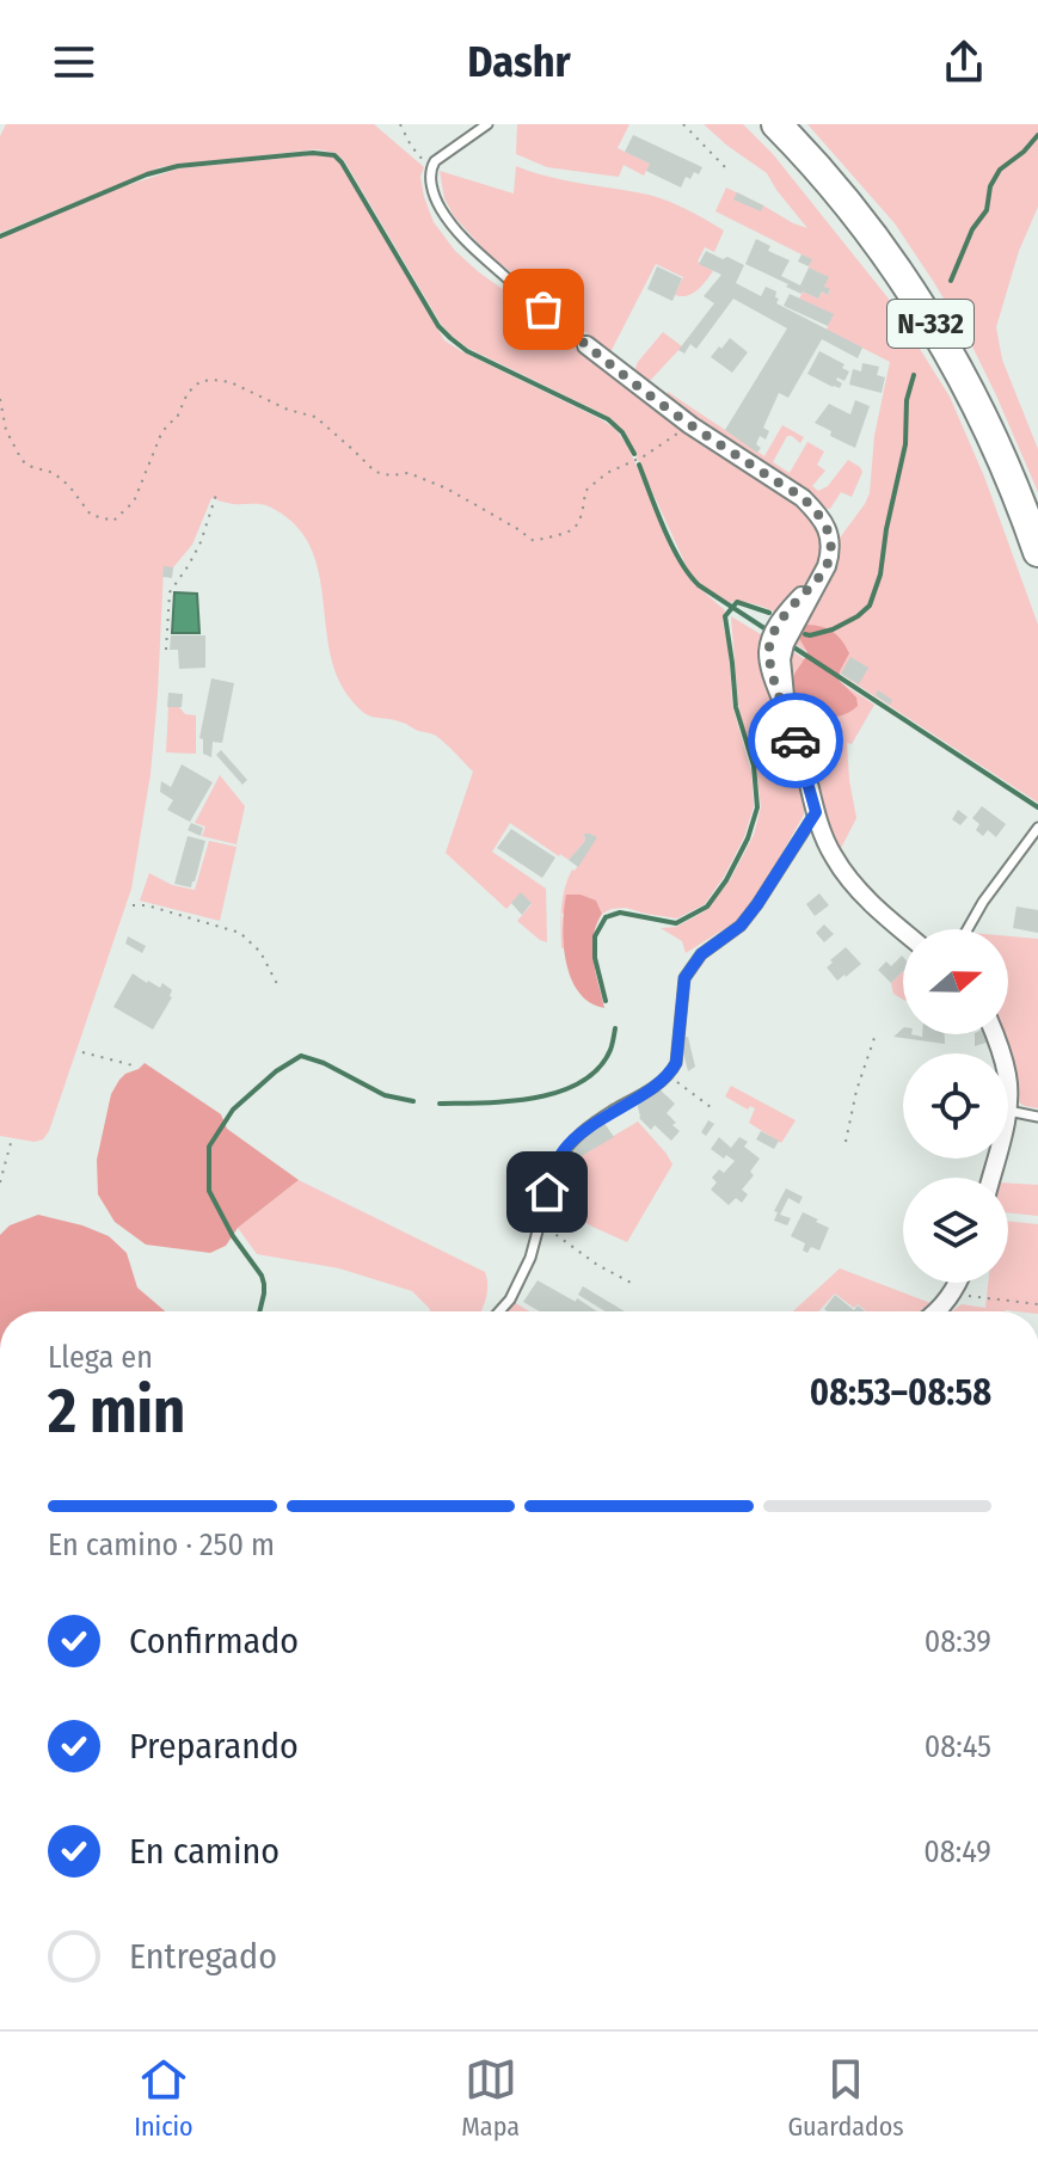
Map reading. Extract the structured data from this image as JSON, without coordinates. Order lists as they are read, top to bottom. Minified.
{"streets":{"highway":["N-332"]},"north":"right","page":{"header":"Dashr","heading":["2 min","Llega en","08:53–08:58"],"bar":"En camino · 250 m","list":[["Confirmado","08:39"],["Preparando","08:45"],["En camino","08:49"],"Entregado"],"tabs":["Inicio","Mapa","Guardados"]}}
